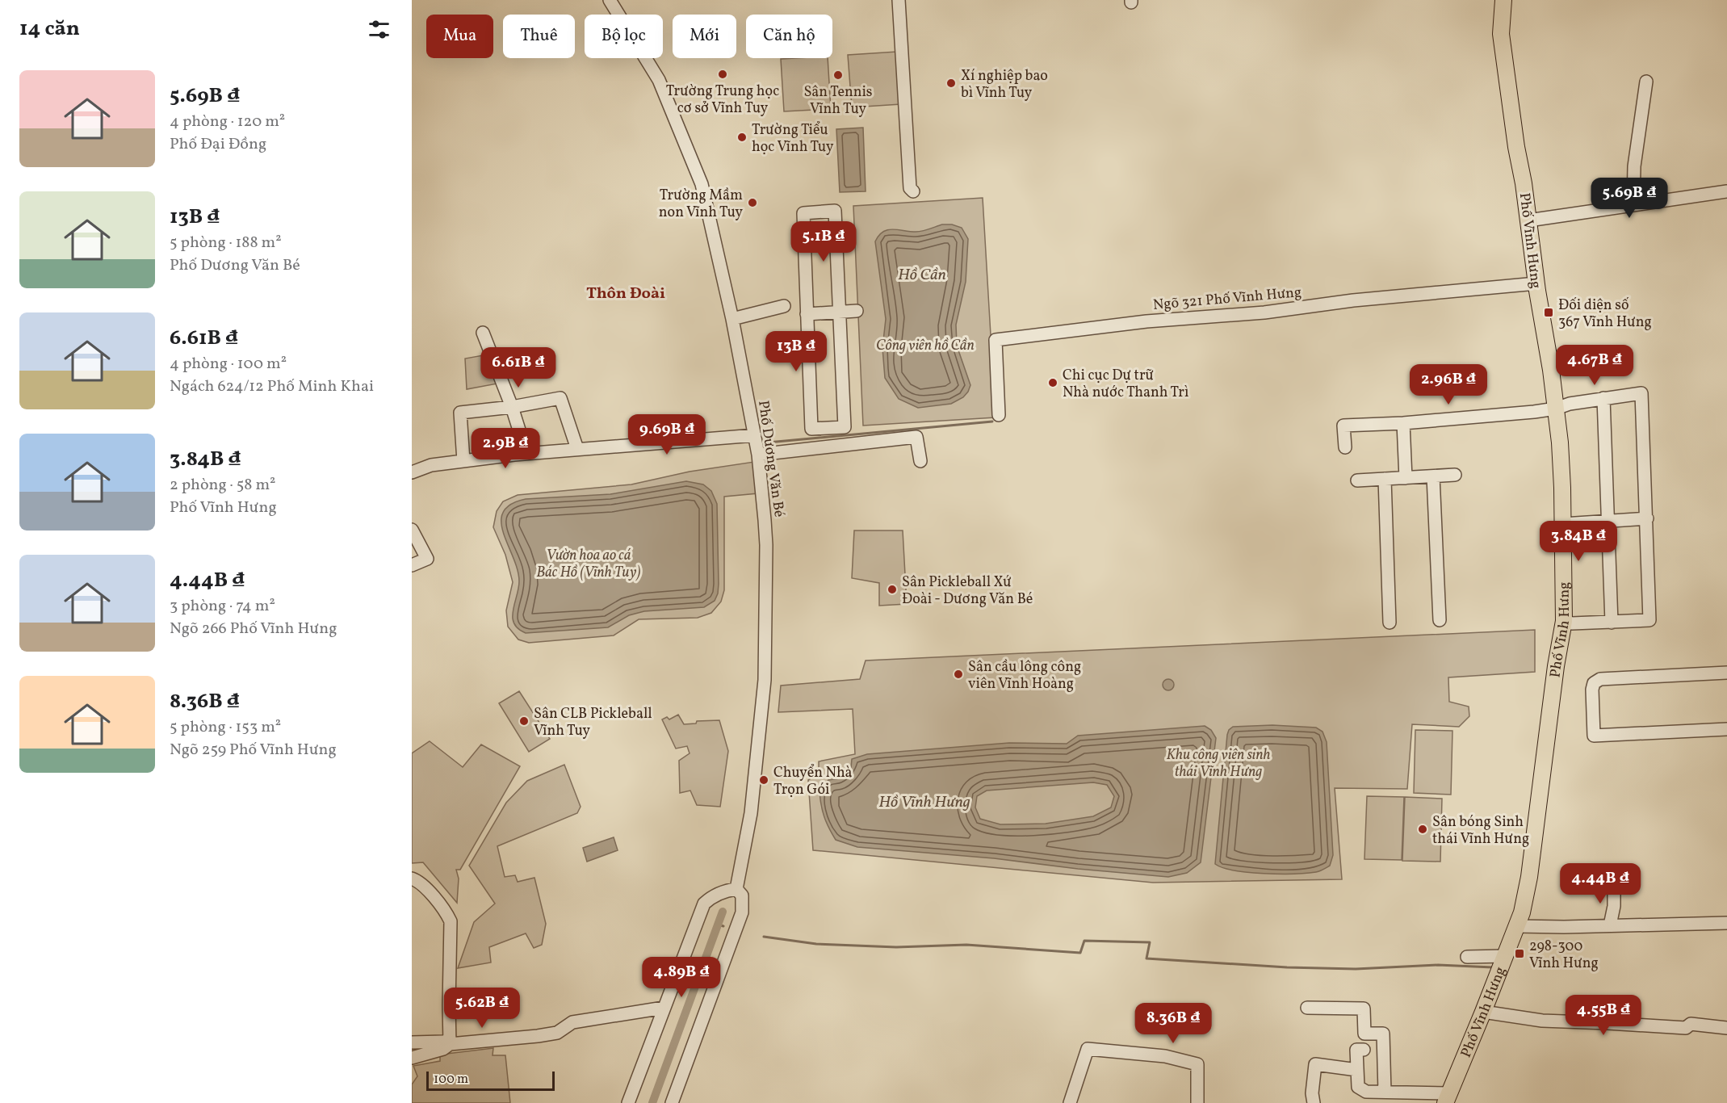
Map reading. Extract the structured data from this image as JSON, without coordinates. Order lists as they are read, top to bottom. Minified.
{"streets":{"main road":["Phố Vĩnh Hưng"],"street":["Ngõ 321 Phố Vĩnh Hưng","Phố Dương Văn Bé"]},"crossings":[["Phố Vĩnh Hưng","Ngõ 321 Phố Vĩnh Hưng"]],"districts":["Thôn Đoài"],"water":["Hồ Cần","Hồ Vĩnh Hưng"],"parks":["Công viên hồ Cần","Vườn hoa ao cá Bác Hồ (Vĩnh Tuy)","Khu công viên sinh thái Vĩnh Hưng"],"places":{"other":["Trường Trung học cơ sở Vĩnh Tuy","Sân Tennis Vĩnh Tuy","Xí nghiệp bao bì Vĩnh Tuy","Trường Tiểu học Vĩnh Tuy","Trường Mầm non Vĩnh Tuy","Chi cục Dự trữ Nhà nước Thanh Trì","Sân Pickleball Xứ Đoài - Dương Văn Bé","Sân cầu lông công viên Vĩnh Hoàng","Sân CLB Pickleball Vĩnh Tuy","Chuyển Nhà Trọn Gói","Sân bóng Sinh thái Vĩnh Hưng"],"transit":["Đối diện số 367 Vĩnh Hưng","298-300 Vĩnh Hưng"]},"scale_bar":"100 m","page":{"heading":"14 căn","chip":["Mua","Thuê","Bộ lọc","Mới","Căn hộ"],"list":[{"name":"5.69B ₫","note":"4 phòng · 120 m² · Phố Đại Đồng"},{"name":"13B ₫","note":"5 phòng · 188 m² · Phố Dương Văn Bé"},{"name":"6.61B ₫","note":"4 phòng · 100 m² · Ngách 624/12 Phố Minh Khai"},{"name":"3.84B ₫","note":"2 phòng · 58 m² · Phố Vĩnh Hưng"},{"name":"4.44B ₫","note":"3 phòng · 74 m² · Ngõ 266 Phố Vĩnh Hưng"},{"name":"8.36B ₫","note":"5 phòng · 153 m² · Ngõ 259 Phố Vĩnh Hưng"}],"price":["5.69B ₫","5.1B ₫","13B ₫","4.67B ₫","6.61B ₫","2.96B ₫","9.69B ₫","2.9B ₫","3.84B ₫","4.44B ₫","4.89B ₫","5.62B ₫","4.55B ₫","8.36B ₫"],"scale":"100 m"}}
